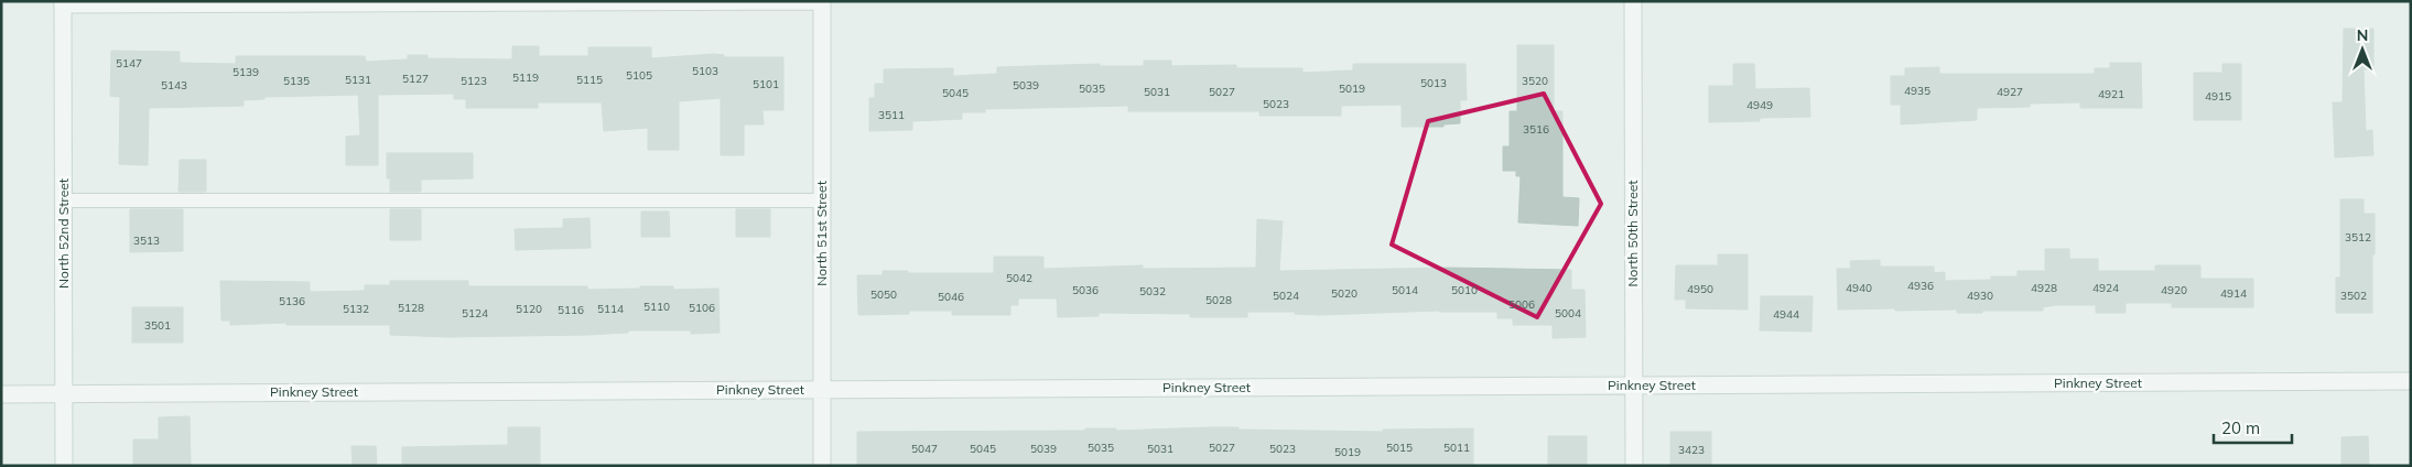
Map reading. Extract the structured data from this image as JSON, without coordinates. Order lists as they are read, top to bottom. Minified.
{"streets":{"street":["North 52nd Street","North 51st Street","North 50th Street","Pinkney Street"]},"crossings":[["North 52nd Street","Pinkney Street"],["North 51st Street","Pinkney Street"],["North 50th Street","Pinkney Street"]],"house_numbers":["5147","5103","5139","5105","5119","5127","5131","5115","5135","5123","3520","5013","5101","5143","5039","5035","5019","4935","5031","5027","4927","5045","4921","4915","5023","4949","3511","3516","3512","3513","5042","4936","4940","4928","4924","4950","5036","5014","5010","4920","5032","5020","4914","5050","5024","4930","3502","5046","5028","5136","5006","5110","5128","5106","5132","5120","5114","5116","5124","5004","4944","3501","5035","5027","5015","5011","5047","5045","5039","5031","5023","3423","5019"],"scale_bar":"20 m","north":"top"}
